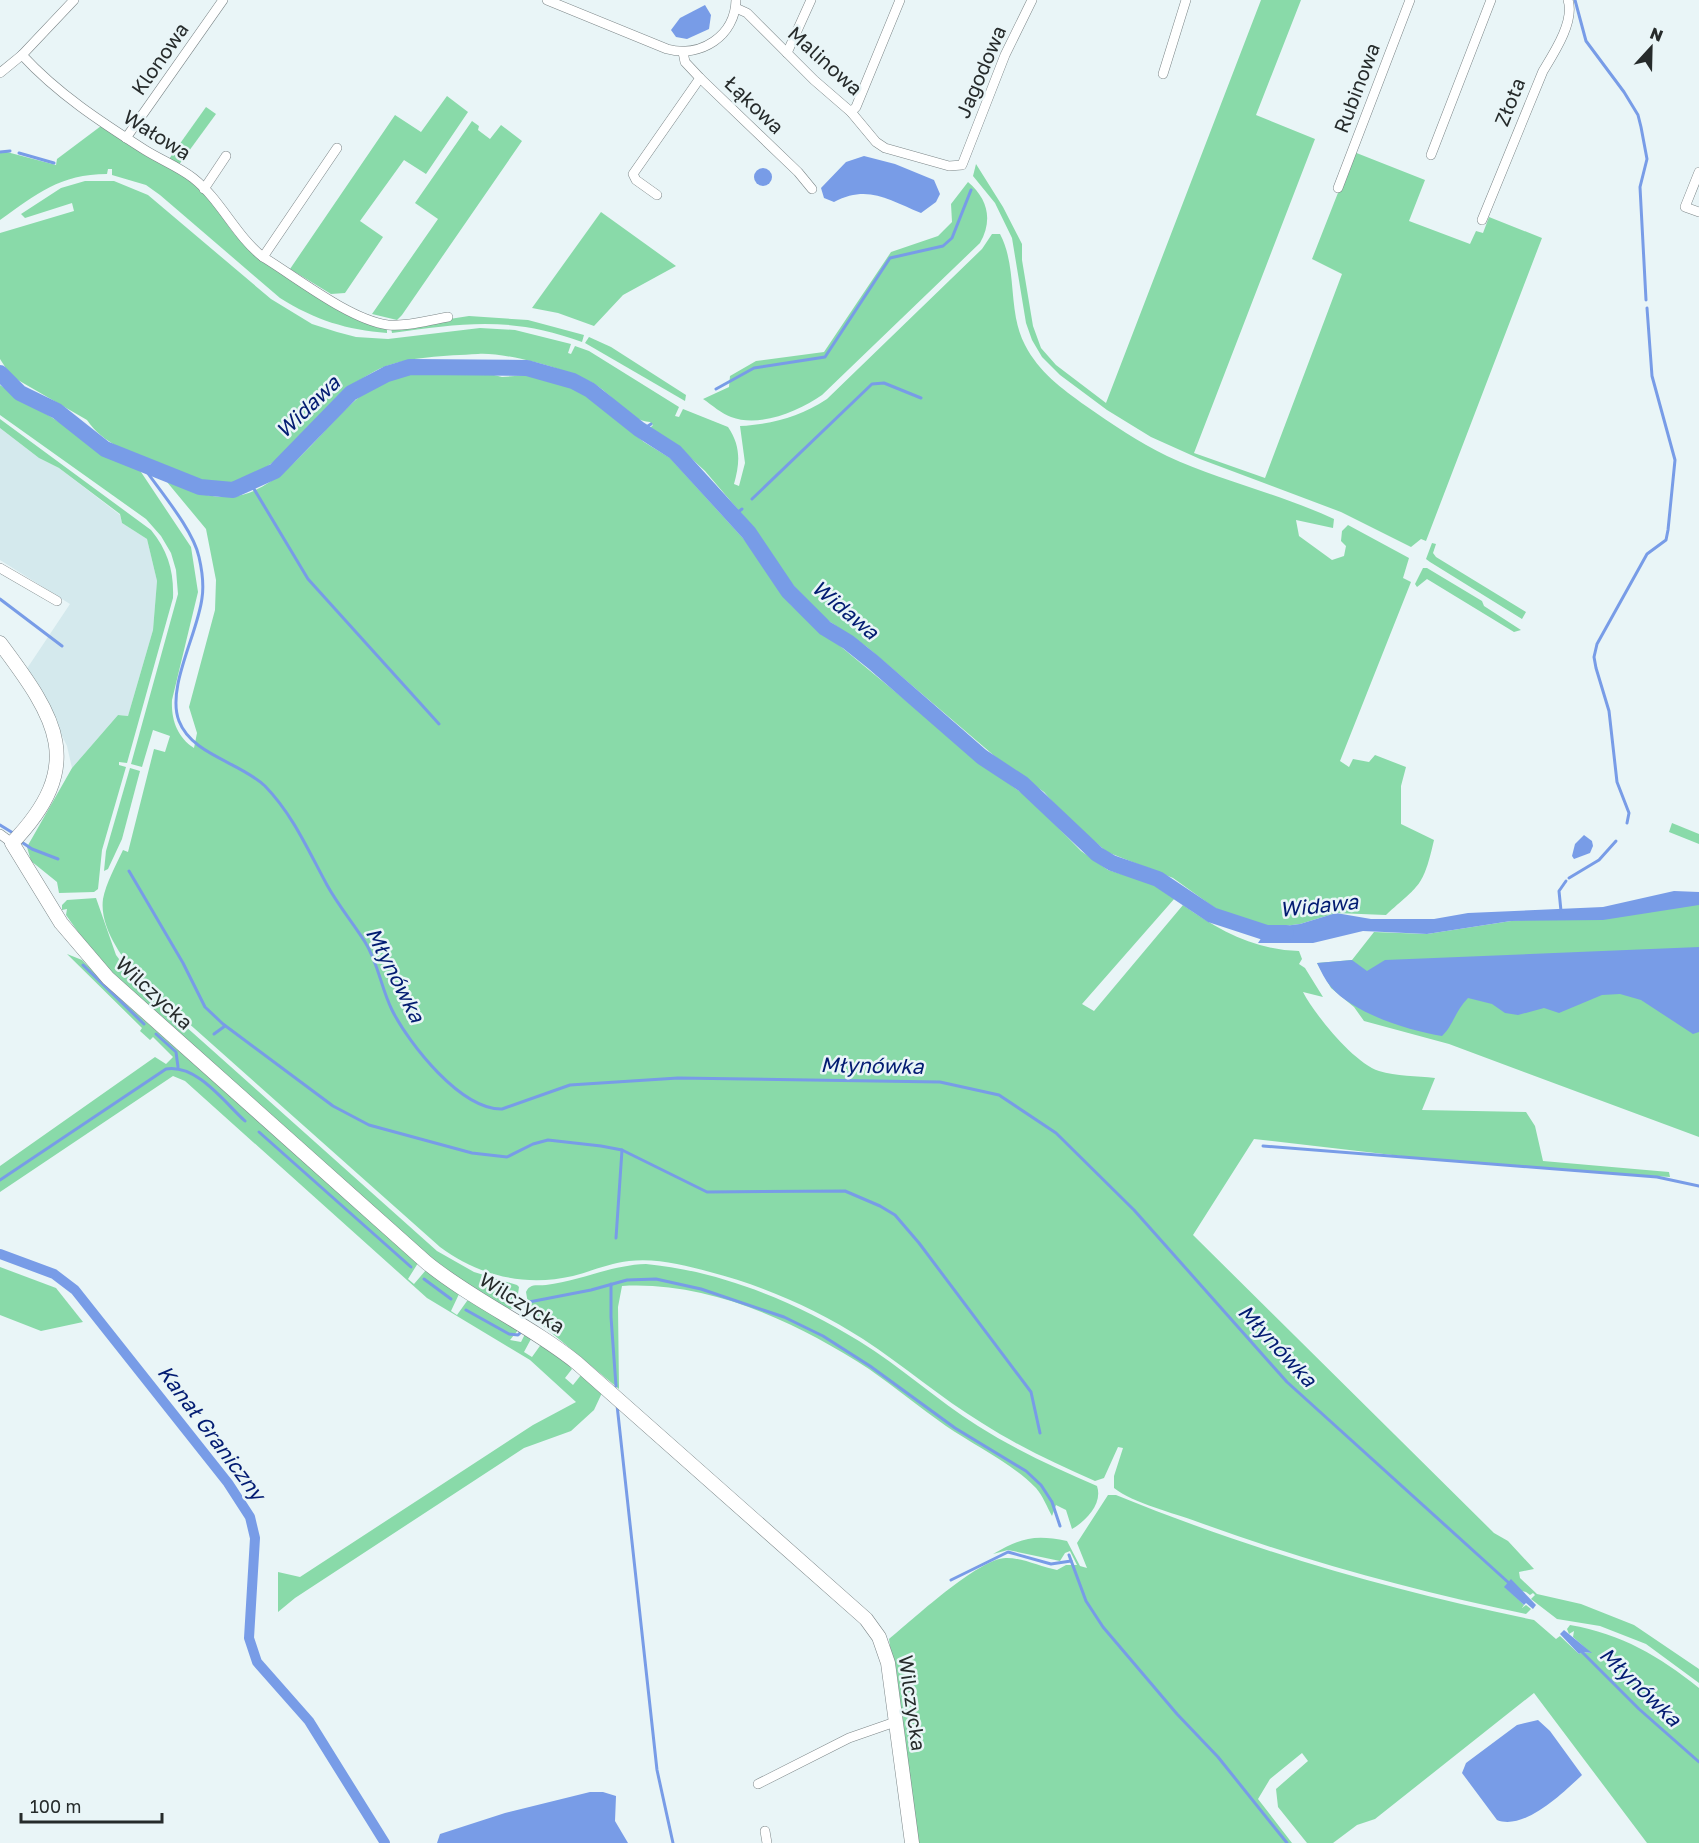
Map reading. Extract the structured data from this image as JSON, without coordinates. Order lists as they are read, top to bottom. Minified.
{"streets":{"street":["Klonowa","Malinowa","Jagodowa","Rubinowa","Złota","Łąkowa","Wałowa","Wilczycka"]},"crossings":[["Klonowa","Wałowa"],["Malinowa","Jagodowa"]],"water":["Widawa","Młynówka","Kanał Graniczny"],"scale_bar":"100 m","north":"top"}
